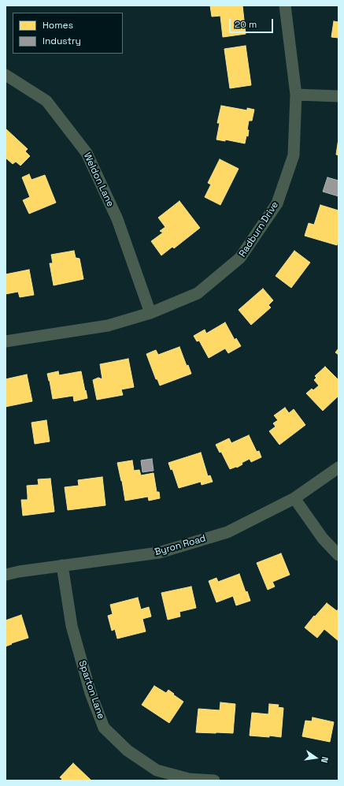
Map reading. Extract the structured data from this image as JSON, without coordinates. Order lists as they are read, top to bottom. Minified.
{"streets":{"street":["Weldon Lane","Radburn Drive","Byron Road","Sparton Lane"]},"crossings":[["Weldon Lane","Radburn Drive"],["Byron Road","Sparton Lane"]],"legend":["Homes","Industry"],"scale_bar":"20 m","north":"right"}
